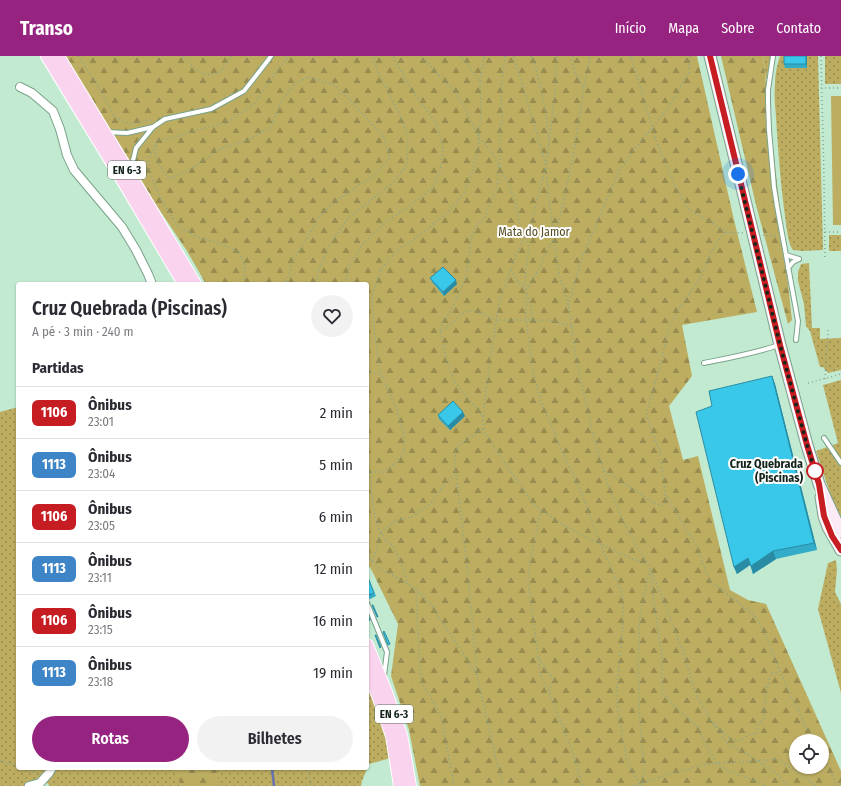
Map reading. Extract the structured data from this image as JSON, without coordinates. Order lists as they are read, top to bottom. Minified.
{"streets":{"main road":["EN 6-3"]},"parks":["Mata do Jamor"],"places":["Cruz Quebrada (Piscinas)"],"lines":["bus line 1106"],"page":{"header":"Transo","nav":["Início","Mapa","Sobre","Contato"],"heading":[["Cruz Quebrada (Piscinas)","A pé · 3 min · 240 m"],"Partidas"],"list":[{"mark":"1106","name":"Ônibus","note":"23:01","value":"2 min"},{"mark":"1113","name":"Ônibus","note":"23:04","value":"5 min"},{"mark":"1106","name":"Ônibus","note":"23:05","value":"6 min"},{"mark":"1113","name":"Ônibus","note":"23:11","value":"12 min"},{"mark":"1106","name":"Ônibus","note":"23:15","value":"16 min"},{"mark":"1113","name":"Ônibus","note":"23:18","value":"19 min"}],"buttons":["Rotas","Bilhetes"]}}
